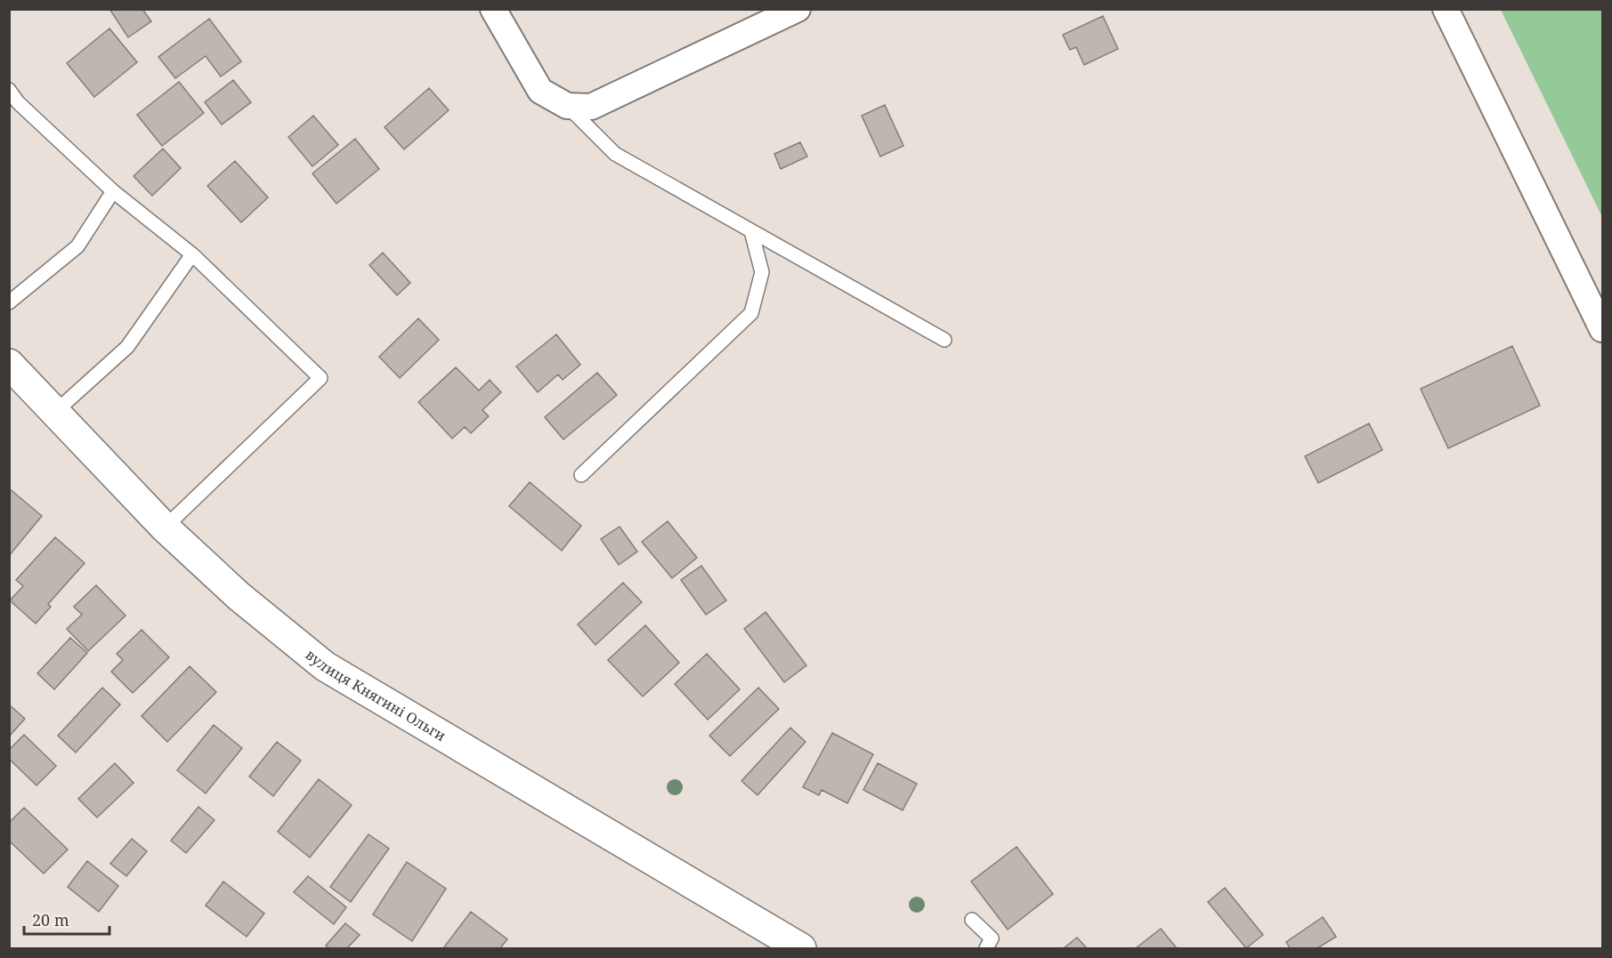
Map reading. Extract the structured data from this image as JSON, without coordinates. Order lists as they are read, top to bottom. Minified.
{"streets":{"street":["вулиця Княгині Ольги"]},"scale_bar":"20 m"}
